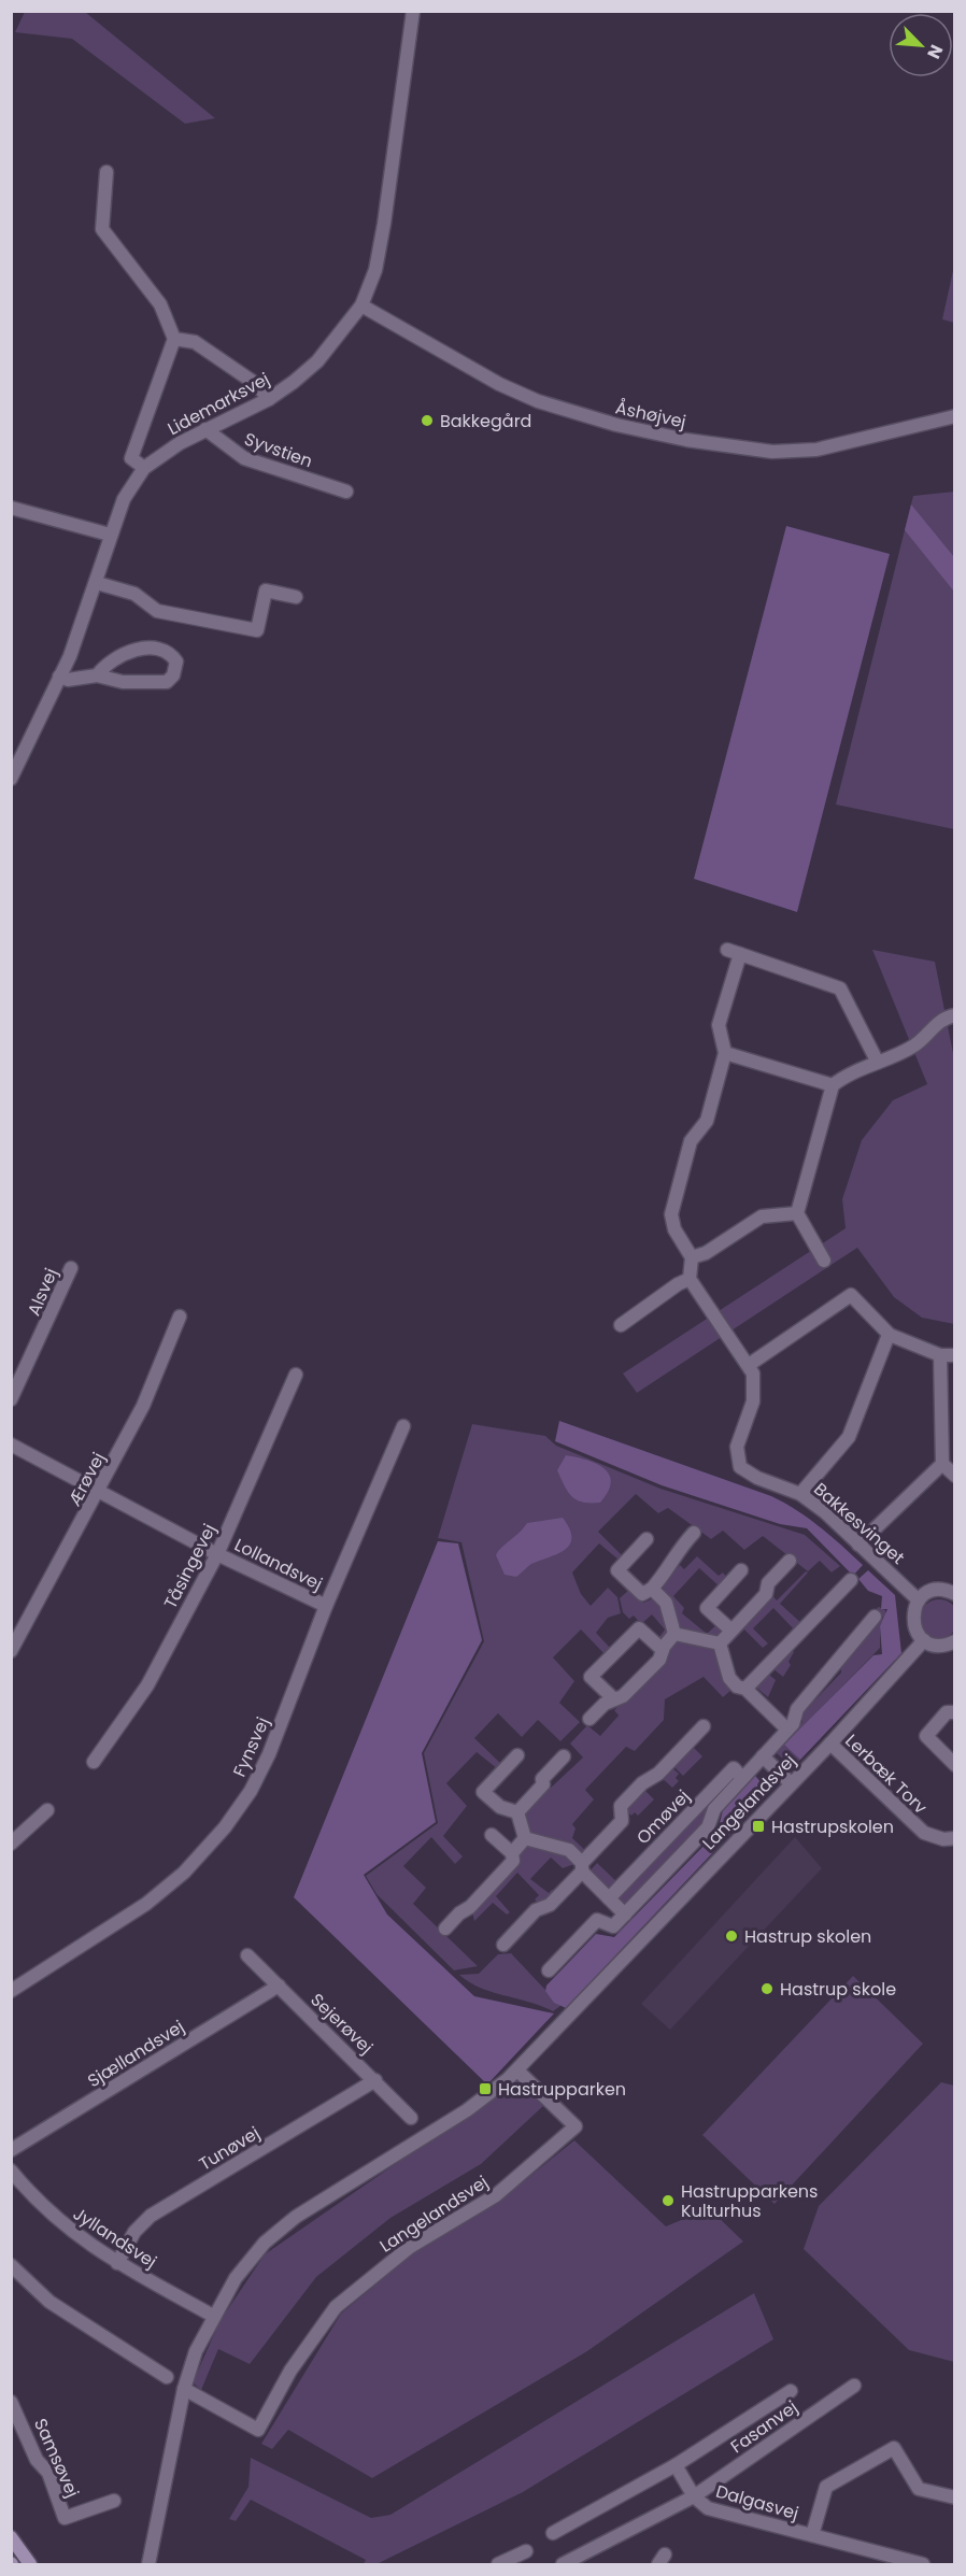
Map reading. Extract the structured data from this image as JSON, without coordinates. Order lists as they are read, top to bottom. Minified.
{"streets":{"street":["Lidemarksvej","Åshøjvej","Syvstien","Alsvej","Ærøvej","Bakkesvinget","Lollandsvej","Tåsingevej","Fynsvej","Lerbæk Torv","Langelandsvej","Omøvej","Sejerøvej","Sjællandsvej","Tunøvej","Jyllandsvej","Fasanvej","Samsøvej","Dalgasvej"]},"crossings":[["Lidemarksvej","Åshøjvej"],["Lidemarksvej","Syvstien"],["Ærøvej","Lollandsvej"],["Lollandsvej","Tåsingevej"],["Lollandsvej","Fynsvej"],["Lerbæk Torv","Langelandsvej"],["Langelandsvej","Jyllandsvej"],["Sejerøvej","Sjællandsvej"],["Sejerøvej","Tunøvej"],["Tunøvej","Jyllandsvej"],["Fasanvej","Dalgasvej"]],"places":{"other":["Bakkegård","Hastrup skolen","Hastrup skole","Hastrupparkens Kulturhus"],"transit":["Hastrupskolen","Hastrupparken"]},"north":"bottom right"}
